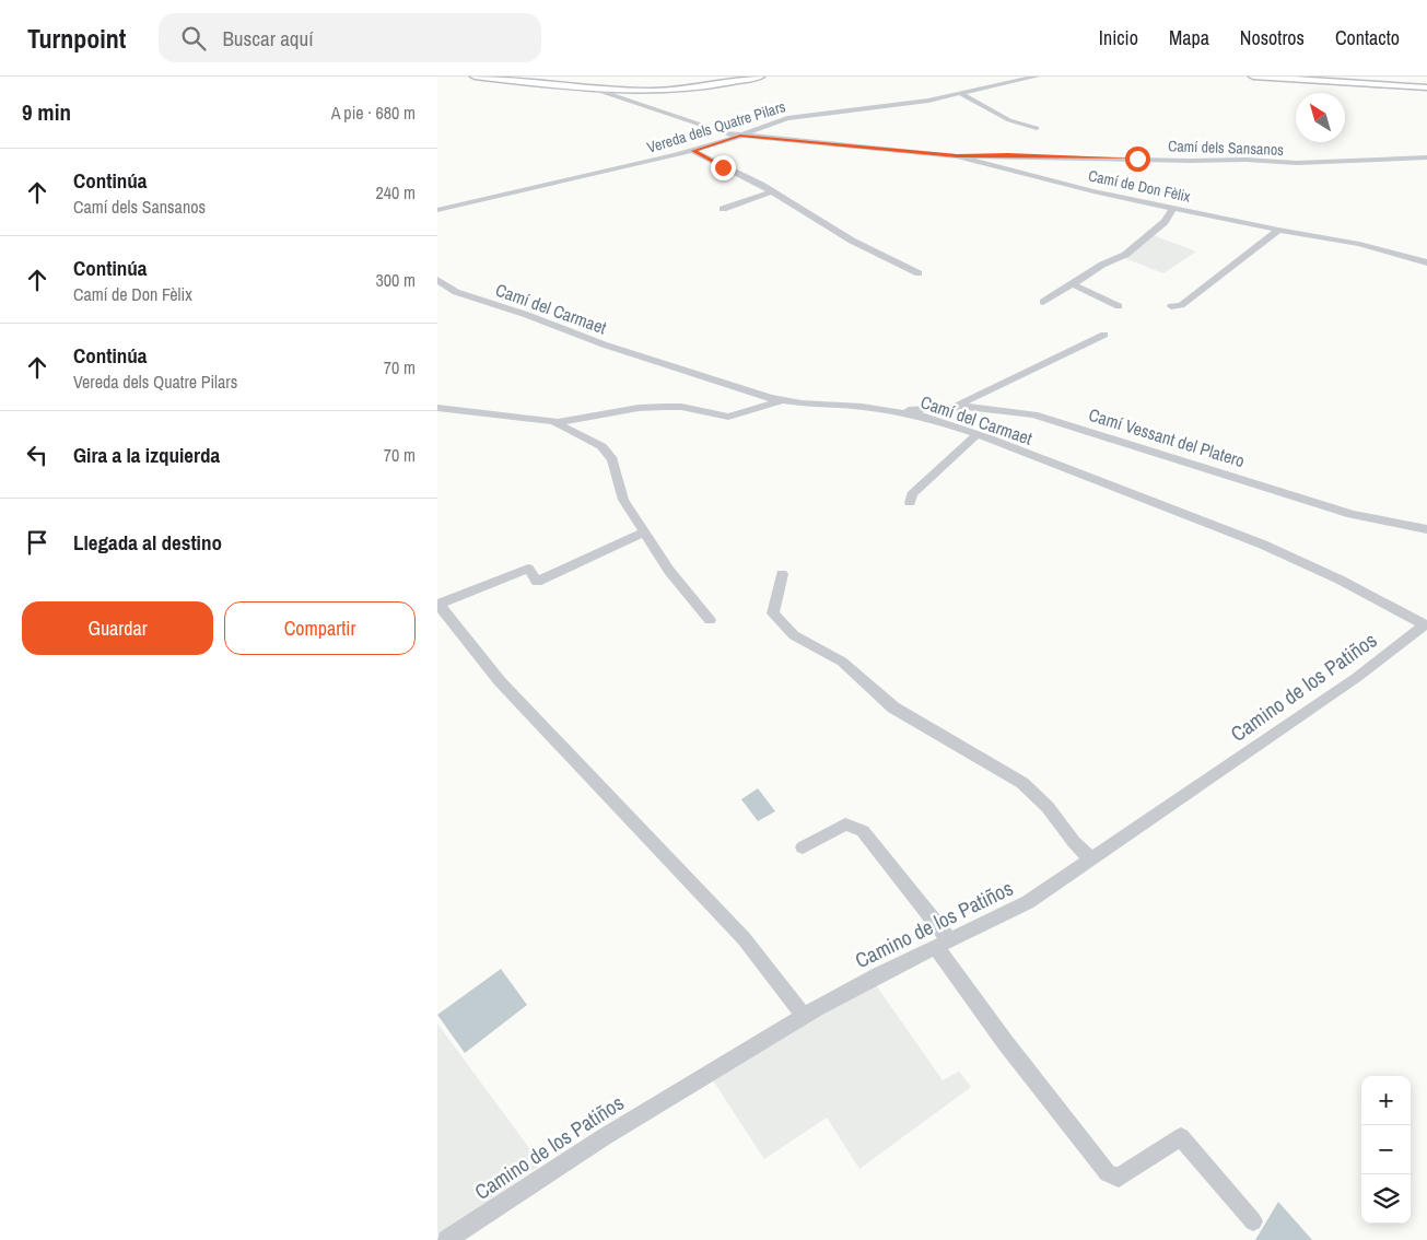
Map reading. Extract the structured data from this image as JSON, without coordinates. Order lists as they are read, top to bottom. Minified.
{"streets":{"street":["Vereda dels Quatre Pilars","Camí dels Sansanos","Camí de Don Fèlix","Camí del Carmaet","Camí Vessant del Platero","Camino de los Patiños"]},"crossings":[["Vereda dels Quatre Pilars","Camí de Don Fèlix"],["Camí dels Sansanos","Camí de Don Fèlix"],["Camí del Carmaet","Camí Vessant del Platero"],["Camí del Carmaet","Camino de los Patiños"]],"north":"top left","page":{"header":"Turnpoint","search":"Buscar aquí","nav":["Inicio","Mapa","Nosotros","Contacto"],"heading":["9 min","A pie · 680 m"],"list":[["Continúa","Camí dels Sansanos","240 m"],["Continúa","Camí de Don Fèlix","300 m"],["Continúa","Vereda dels Quatre Pilars","70 m"],["Gira a la izquierda","70 m"],"Llegada al destino"],"buttons":["Guardar","Compartir"],"map_buttons":["+","−"]}}
